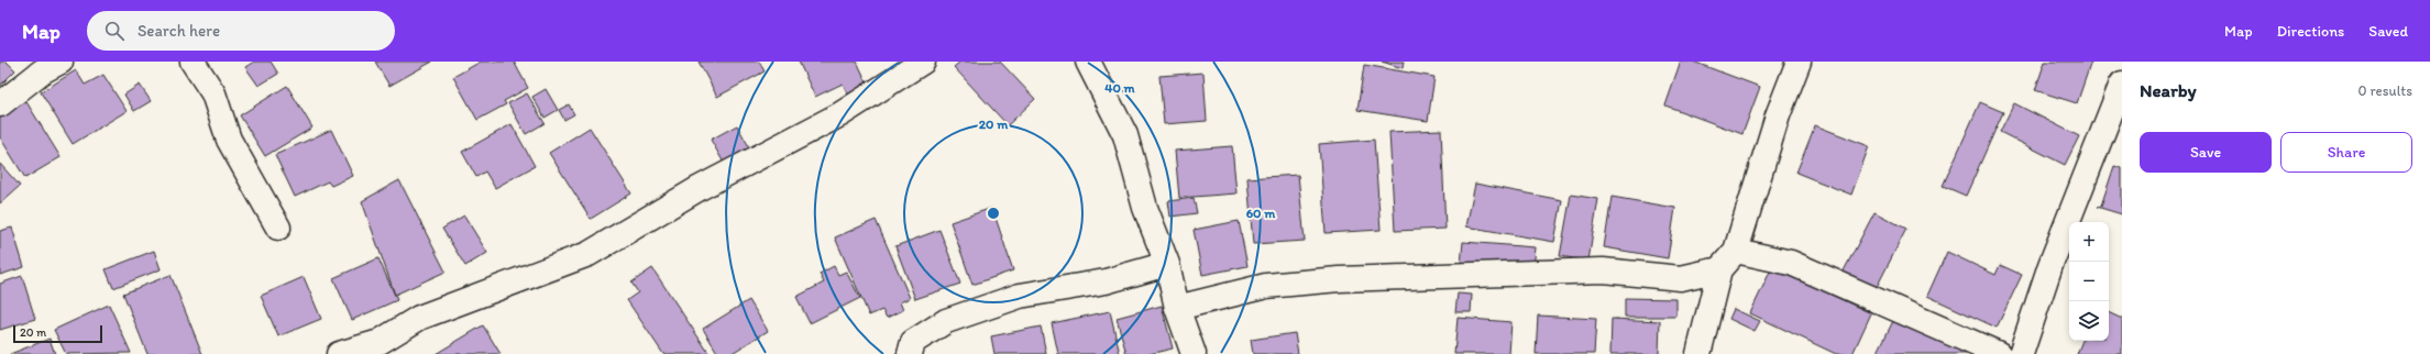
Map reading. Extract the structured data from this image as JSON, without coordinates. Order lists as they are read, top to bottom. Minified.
{"scale_bar":"20 m","page":{"header":"Map","search":"Search here","nav":["Map","Directions","Saved"],"heading":["Nearby","0 results"],"buttons":["Save","Share"],"map_buttons":["+","−"],"scale":"20 m"},"rings":["40 m","20 m","60 m"]}
